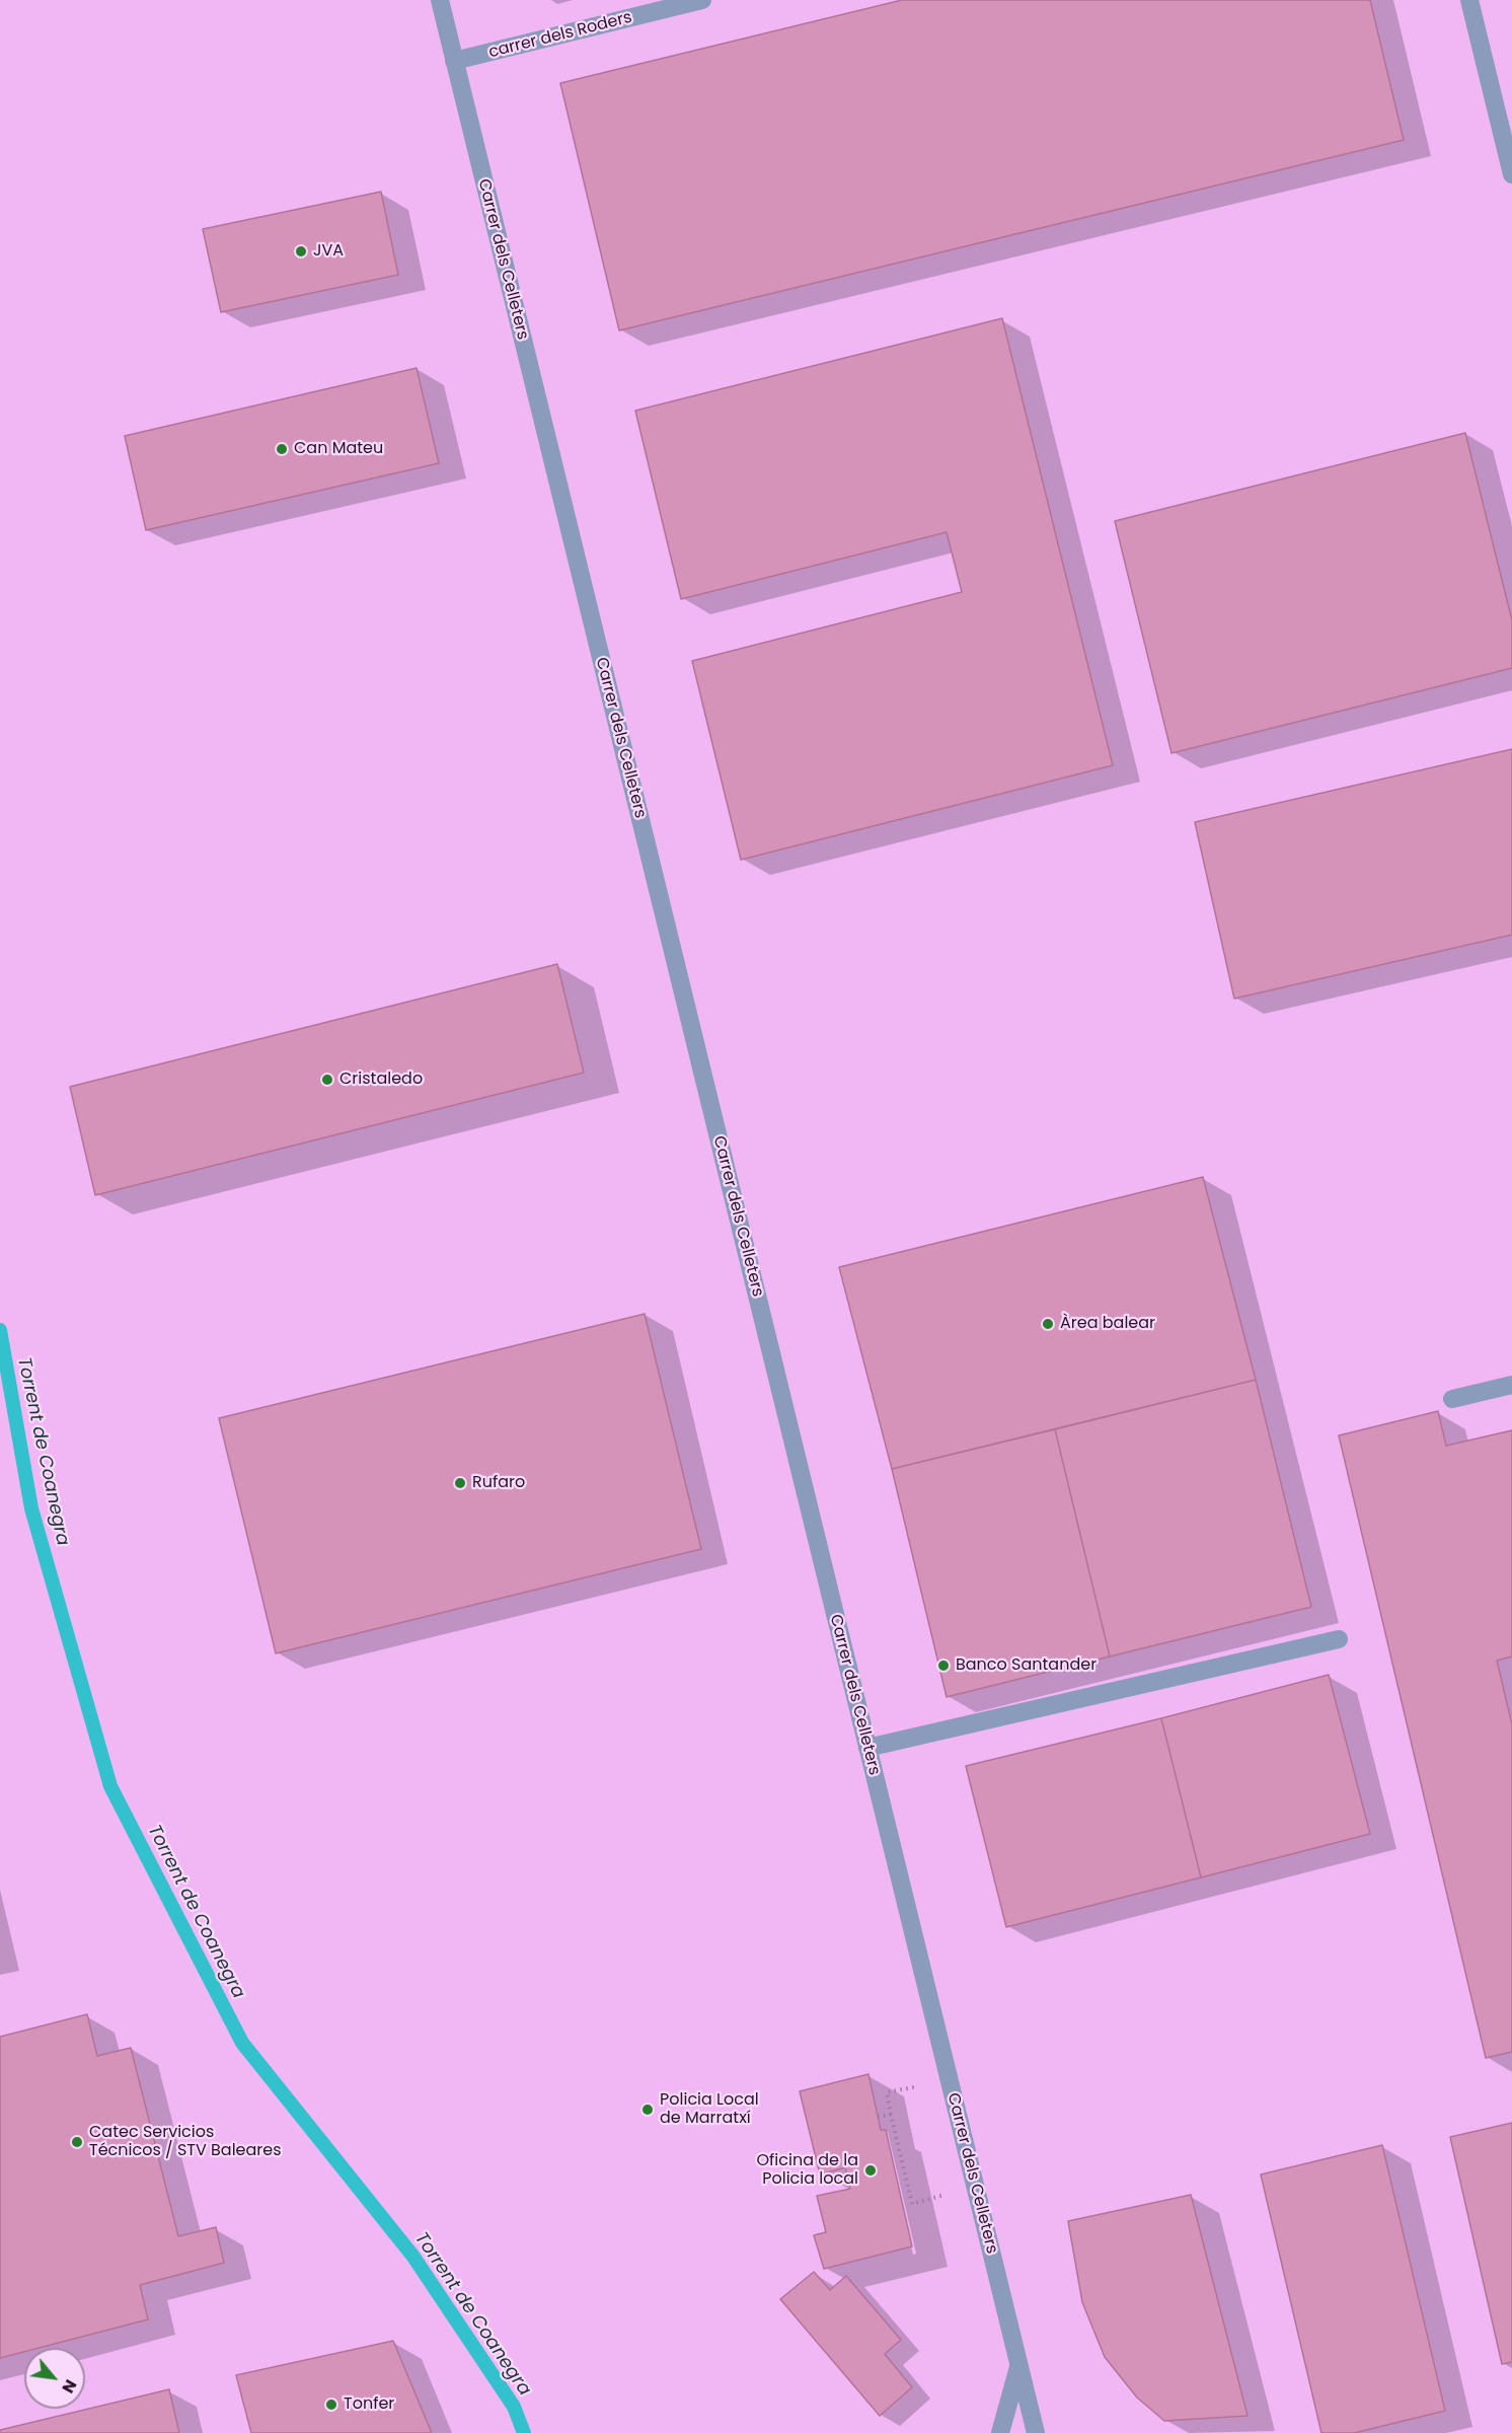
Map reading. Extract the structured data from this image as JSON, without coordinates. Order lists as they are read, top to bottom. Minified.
{"streets":{"street":["carrer dels Roders","Carrer dels Celleters"]},"crossings":[["carrer dels Roders","Carrer dels Celleters"]],"water":["Torrent de Coanegra"],"places":["JVA","Can Mateu","Cristaledo","Àrea balear","Rufaro","Banco Santander","Policia Local de Marratxí","Catec Servicios Técnicos / STV Baleares","Oficina de la Policia local","Tonfer"],"north":"bottom right"}
